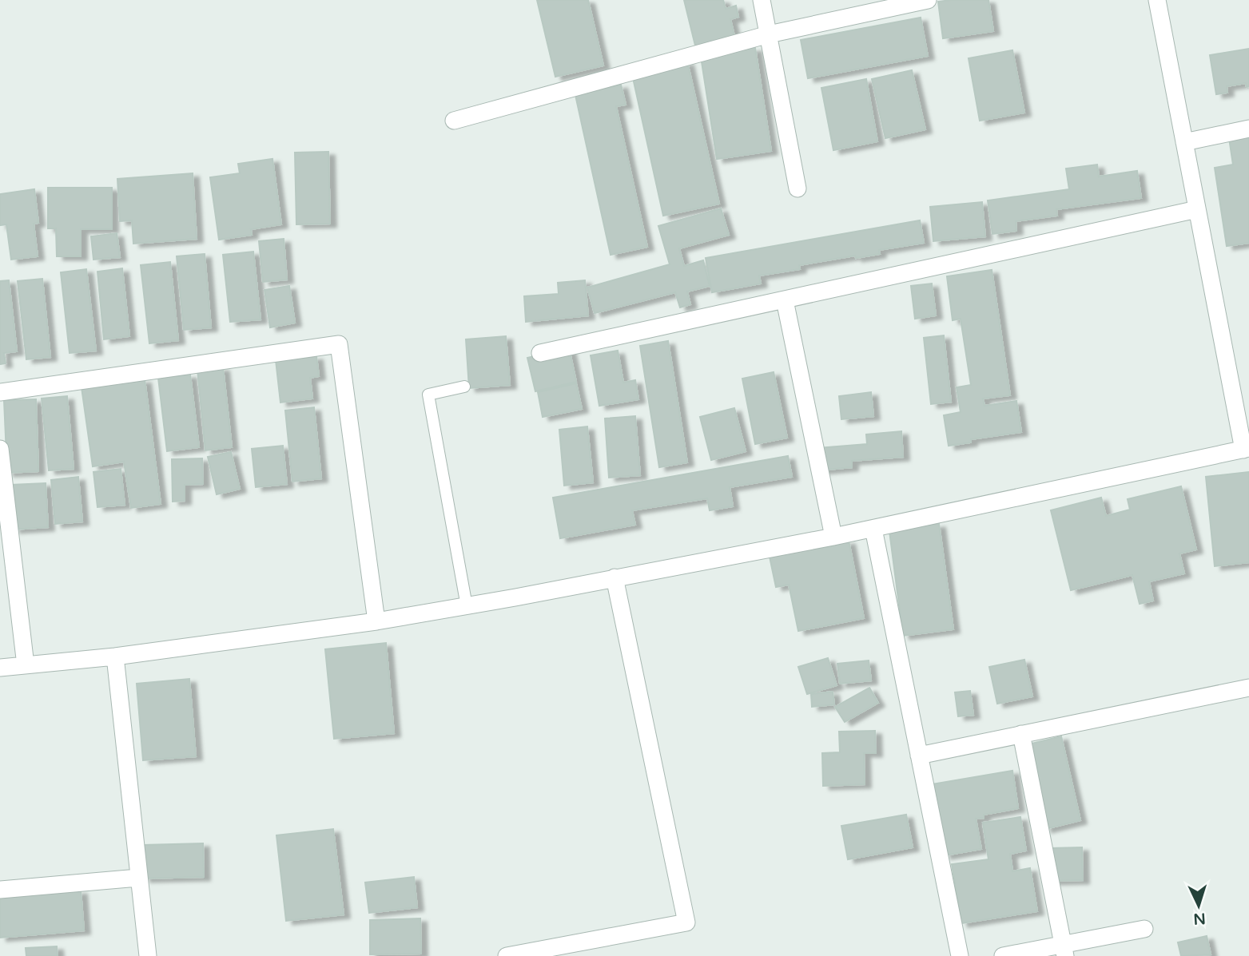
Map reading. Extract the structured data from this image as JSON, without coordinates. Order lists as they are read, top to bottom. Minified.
{"north":"bottom"}
